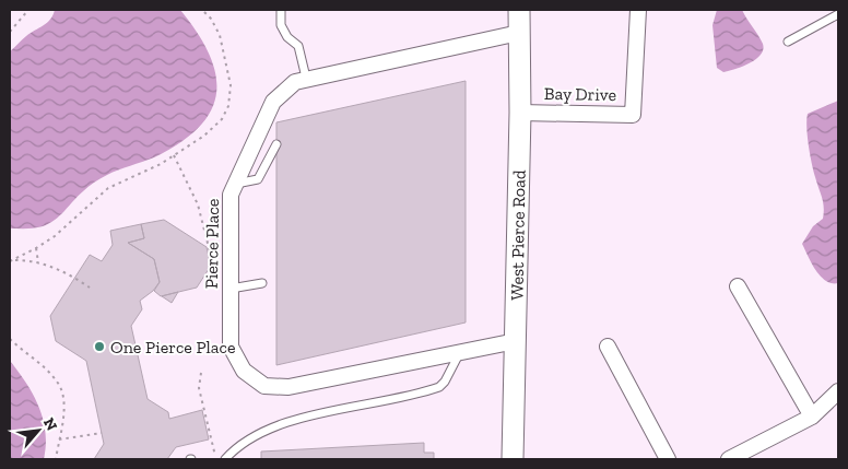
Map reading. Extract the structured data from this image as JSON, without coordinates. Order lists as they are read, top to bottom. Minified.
{"streets":{"street":["Bay Drive","West Pierce Road","Pierce Place"]},"crossings":[["Bay Drive","West Pierce Road"],["West Pierce Road","Pierce Place"]],"places":["One Pierce Place"],"north":"top right"}
